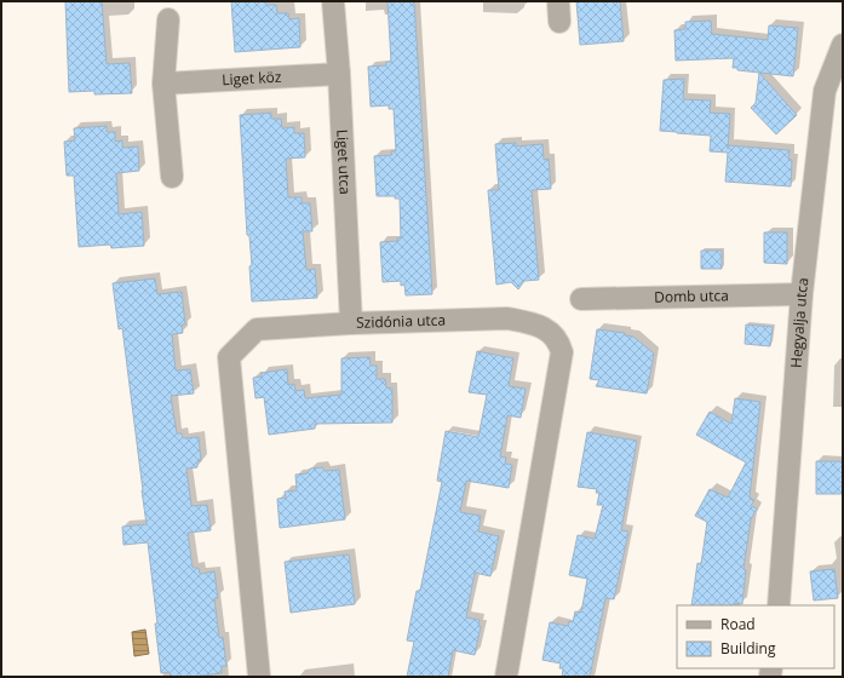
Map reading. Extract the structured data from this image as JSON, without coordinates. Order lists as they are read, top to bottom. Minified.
{"streets":{"street":["Liget köz","Liget utca","Domb utca","Szidónia utca","Hegyalja utca"]},"crossings":[["Liget köz","Liget utca"],["Liget utca","Szidónia utca"],["Domb utca","Hegyalja utca"]],"legend":["Road","Building"]}
